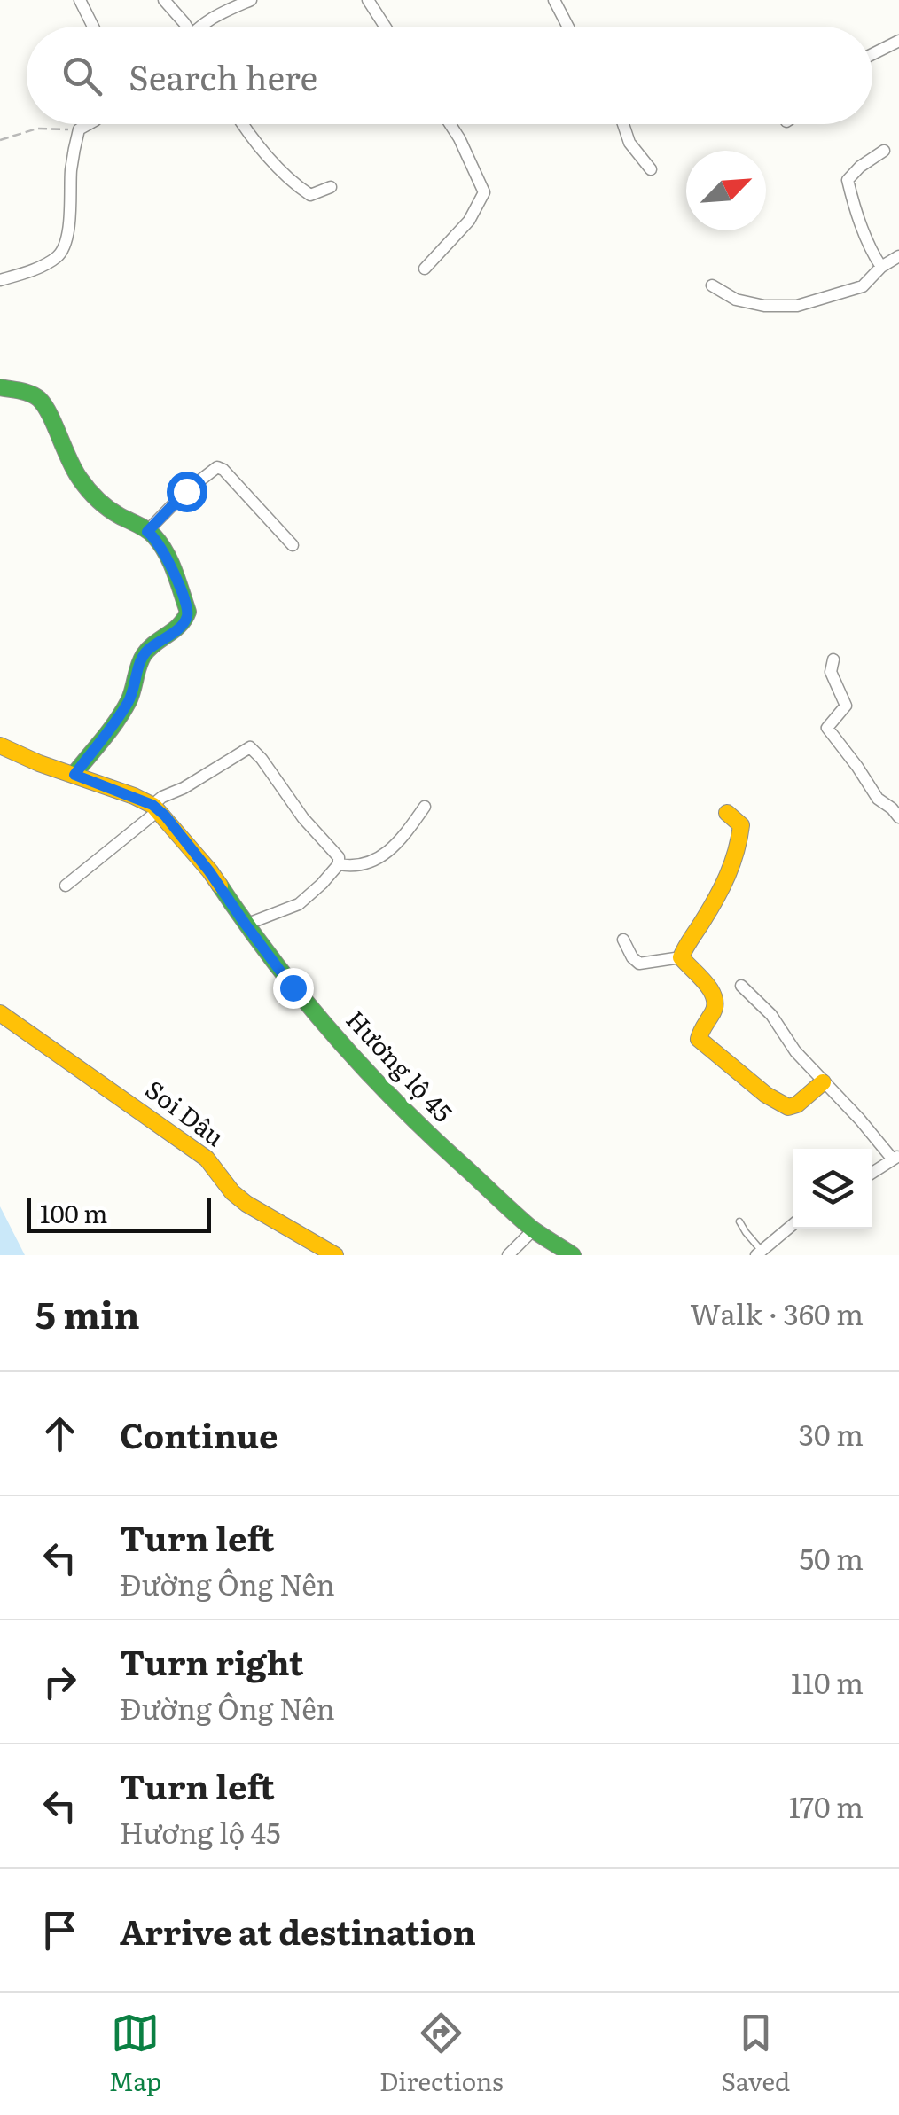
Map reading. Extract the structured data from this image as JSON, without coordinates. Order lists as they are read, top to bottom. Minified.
{"streets":{"street":["Hương lộ 45","Soi Dâu"]},"scale_bar":"100 m","north":"top right","page":{"search":"Search here","scale":"100 m","heading":["5 min","Walk · 360 m"],"list":[["Continue","30 m"],["Turn left","Đường Ông Nên","50 m"],["Turn right","Đường Ông Nên","110 m"],["Turn left","Hương lộ 45","170 m"],"Arrive at destination"],"nav":["Map","Directions","Saved"]}}
